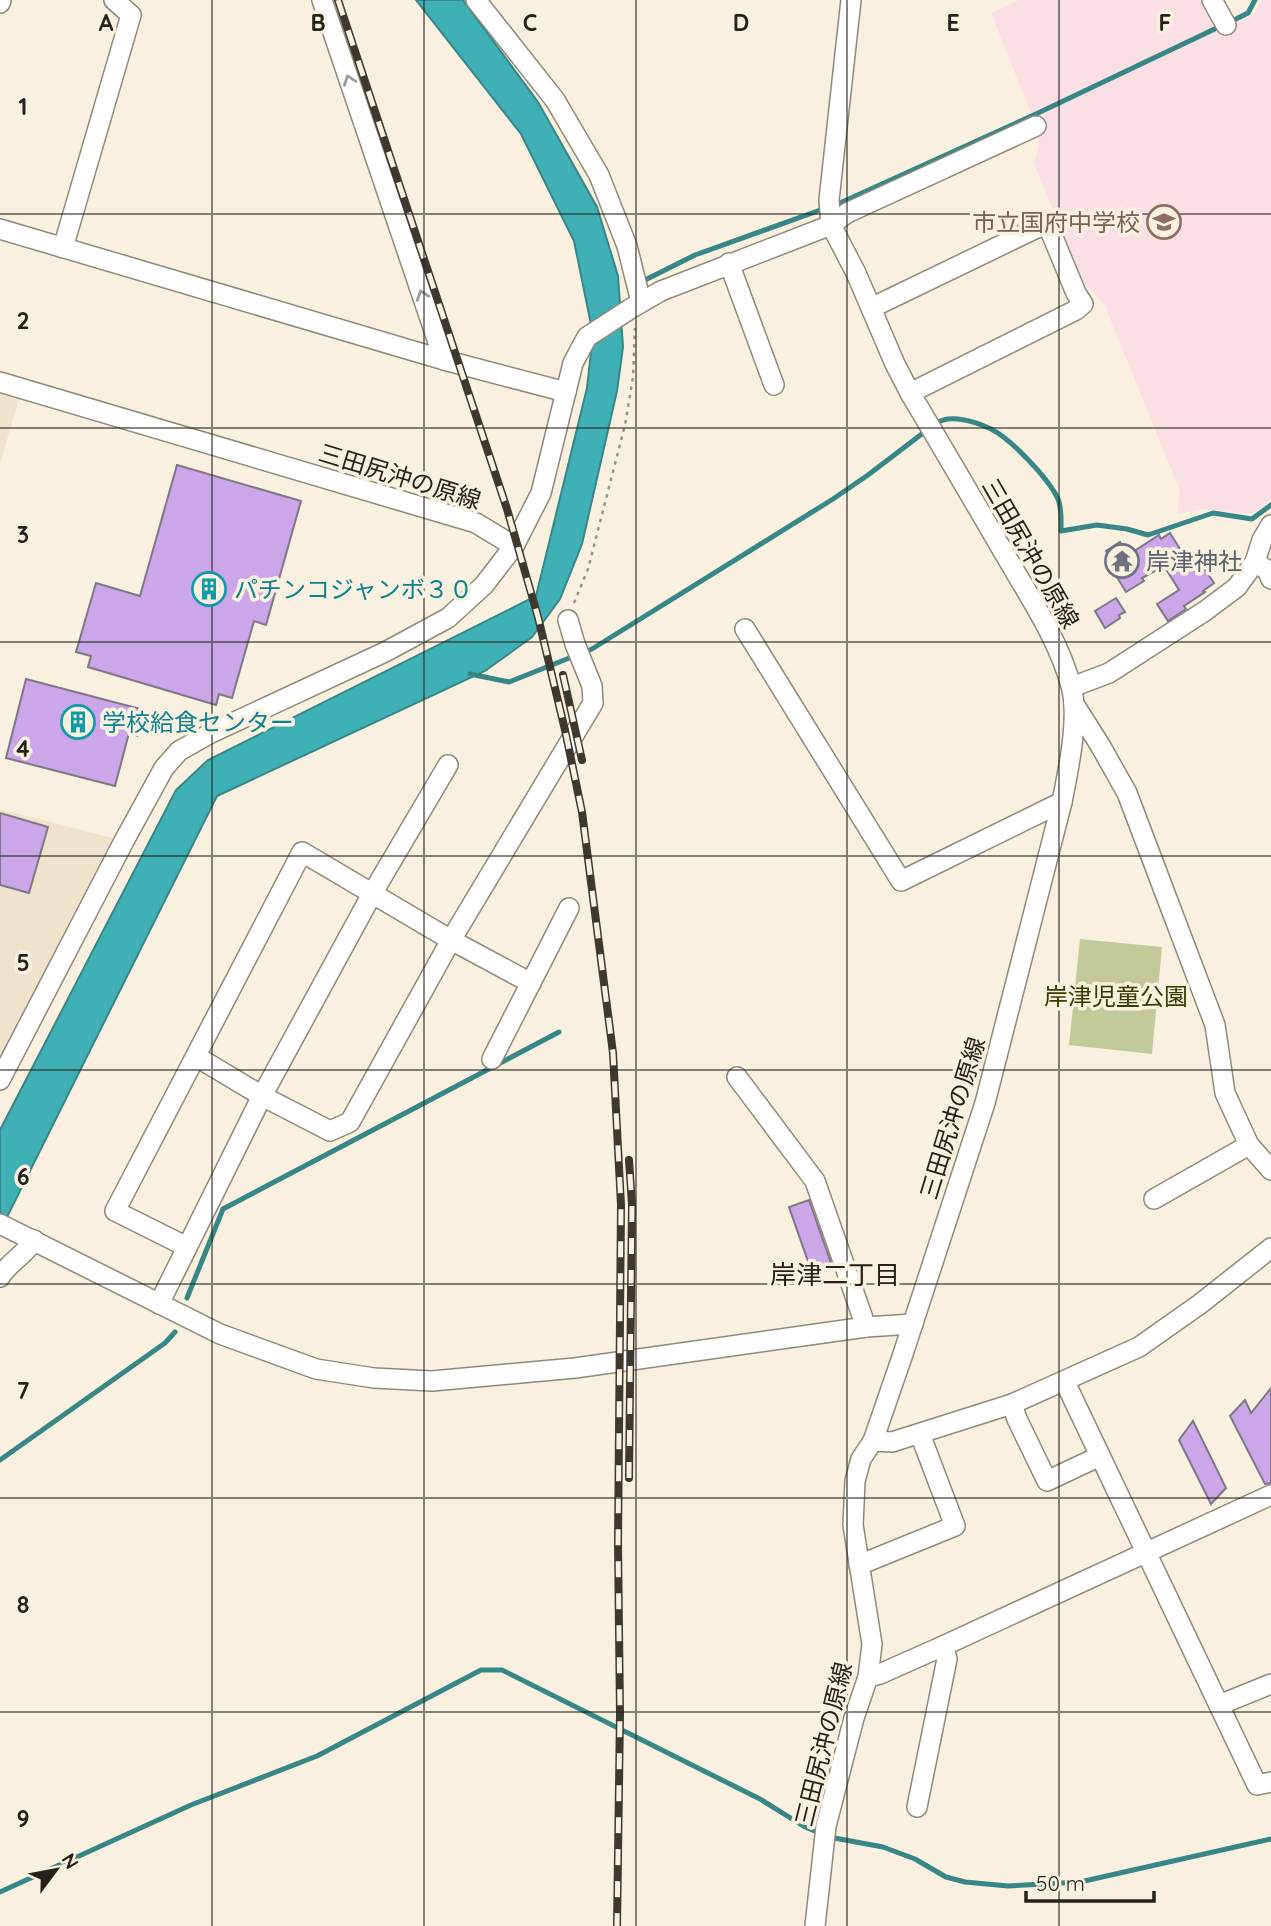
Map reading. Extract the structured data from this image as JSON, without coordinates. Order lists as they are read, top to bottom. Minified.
{"streets":{"street":["三田尻沖の原線"]},"districts":["岸津二丁目"],"parks":["岸津児童公園"],"places":{"school or university":["市立国府中学校"],"temple":["岸津神社"],"building":["パチンコジャンボ３０","学校給食センター"]},"scale_bar":"50 m","north":"top right","grid":{"columns":["A","B","C","D","E","F"],"rows":["1","2","3","4","5","6","7","8","9"]}}
